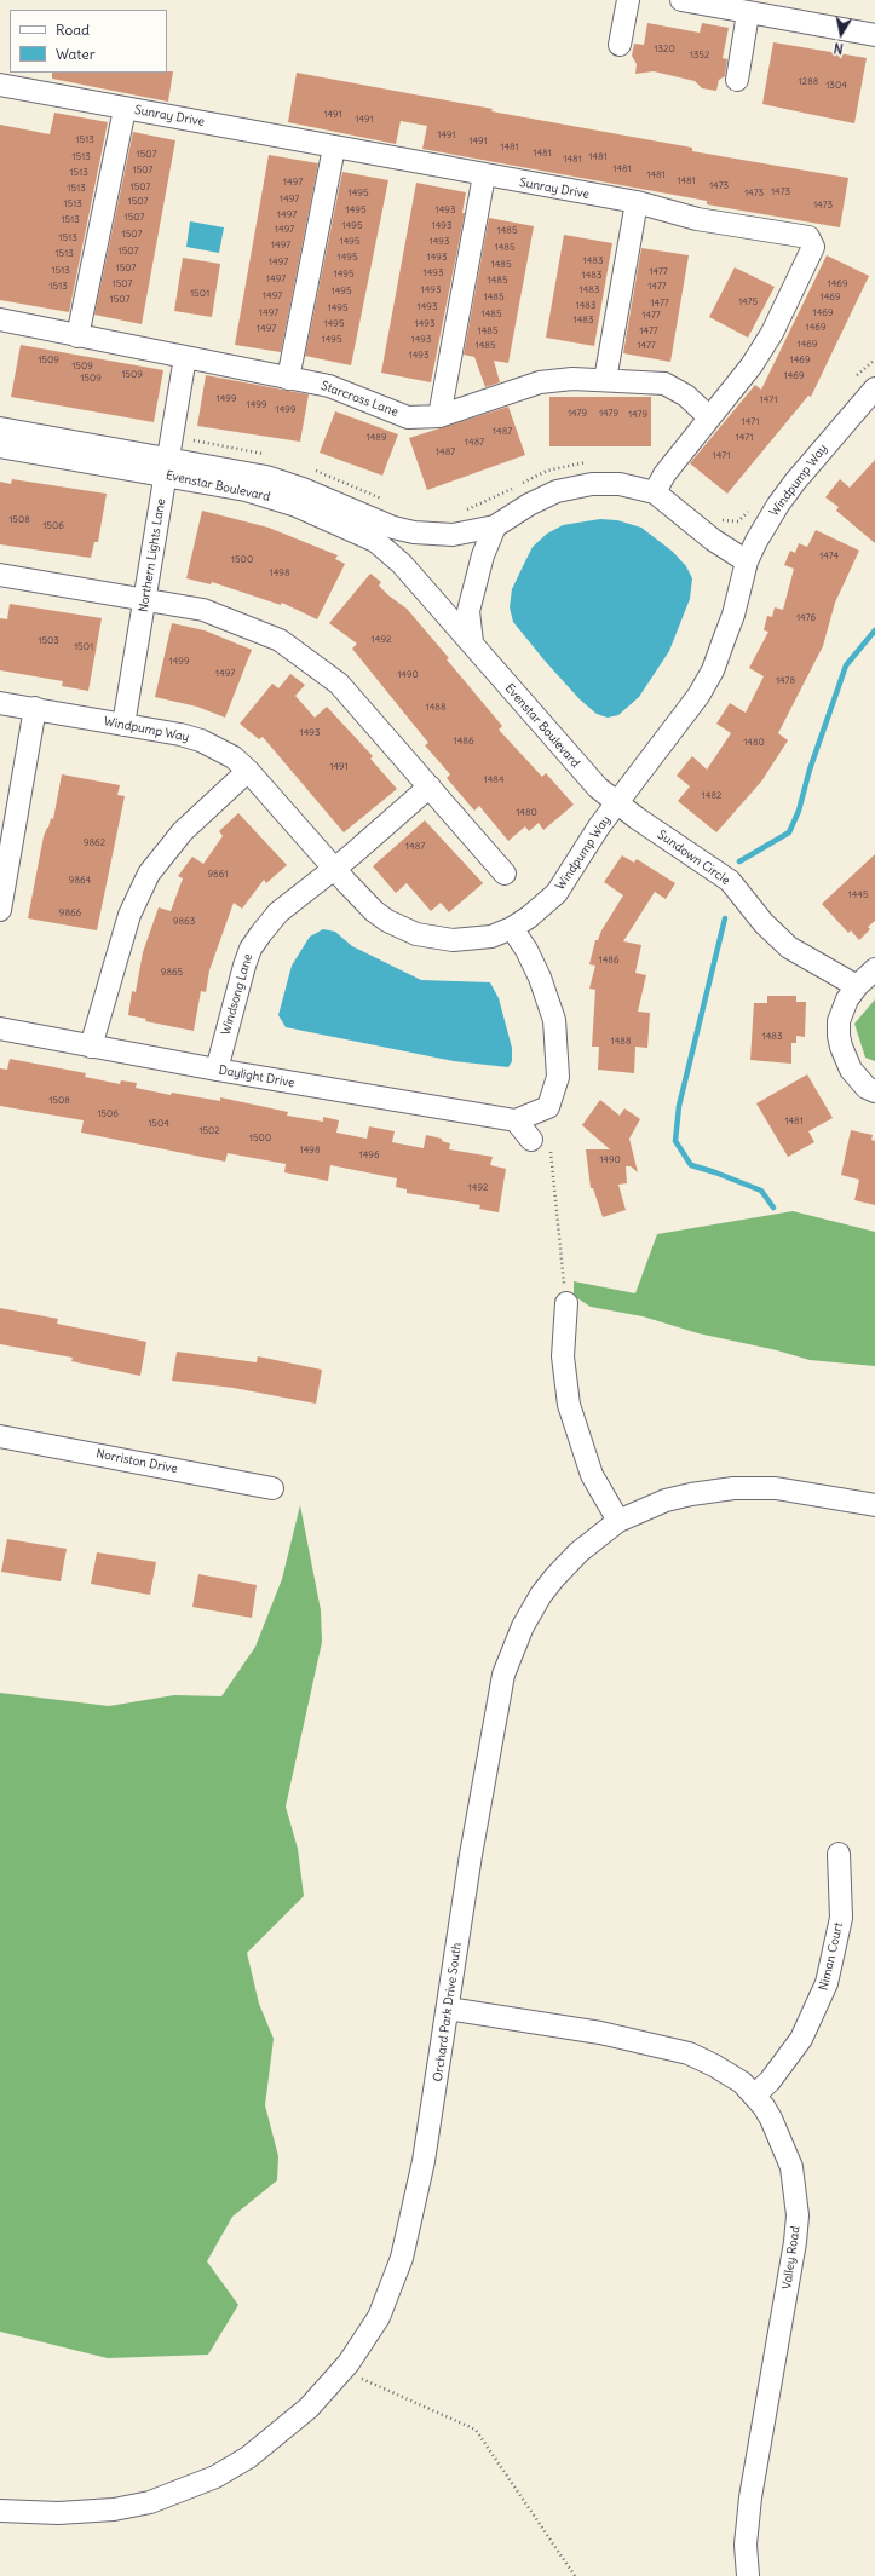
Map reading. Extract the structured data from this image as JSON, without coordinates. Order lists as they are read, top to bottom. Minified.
{"streets":{"street":["Sunray Drive","Starcross Lane","Windpump Way","Evenstar Boulevard","Northern Lights Lane","Sundown Circle","Windsong Lane","Daylight Drive","Norriston Drive","Niman Court","Orchard Park Drive South","Valley Road"]},"crossings":[["Sunray Drive","Starcross Lane"],["Sunray Drive","Evenstar Boulevard"],["Starcross Lane","Northern Lights Lane"],["Windpump Way","Evenstar Boulevard"],["Windpump Way","Northern Lights Lane"],["Windpump Way","Sundown Circle"],["Windpump Way","Windsong Lane"],["Evenstar Boulevard","Northern Lights Lane"],["Evenstar Boulevard","Sundown Circle"],["Windsong Lane","Daylight Drive"],["Niman Court","Valley Road"],["Orchard Park Drive South","Valley Road"]],"house_numbers":["1320","1352","1288","1304","1491","1491","1491","1513","1491","1481","1481","1507","1513","1481","1481","1481","1507","1513","1481","1481","1497","1473","1507","1513","1473","1495","1473","1497","1507","1513","1473","1495","1493","1497","1507","1513","1495","1493","1497","1485","1507","1513","1495","1493","1497","1485","1507","1513","1495","1493","1483","1497","1485","1507","1513","1477","1493","1495","1483","1497","1485","1507","1469","1513","1477","1493","1483","1495","1501","1497","1485","1469","1507","1475","1477","1483","1493","1495","1497","1469","1485","1477","1483","1495","1493","1469","1497","1485","1477","1495","1493","1469","1485","1477","1493","1509","1469","1509","1509","1469","1509","1499","1471","1499","1499","1479","1479","1479","1471","1487","1489","1471","1487","1487","1471","1508","1506","1474","1500","1498","1476","1492","1503","1501","1499","1497","1490","1478","1488","1493","1486","1480","1491","1484","1482","1480","9862","1487","9861","9864","1445","9866","9863","1486","9865","1483","1488","1508","1506","1481","1504","1502","1500","1498","1496","1490","1492"],"legend":["Road","Water"],"north":"bottom"}
